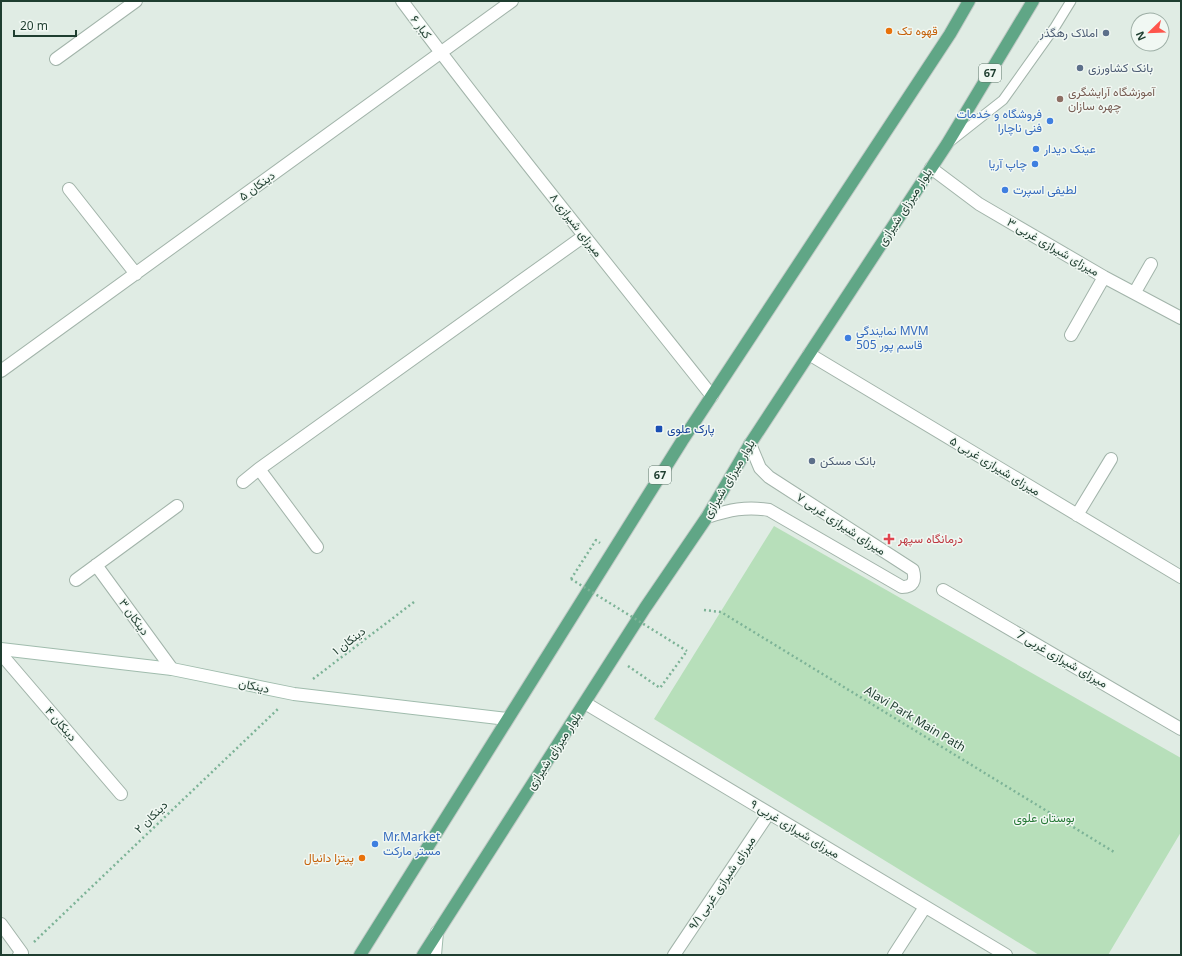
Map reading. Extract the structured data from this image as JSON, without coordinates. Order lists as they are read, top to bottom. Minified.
{"streets":{"main road":["67","بلوار میرزای شیرازی"],"street":["۶ کبار","۵ دینکان","۸ میرزای شیرازی","۳ میرزای شیرازی غربی","۵ میرزای شیرازی غربی","۷ میرزای شیرازی غربی","۳ دینکان","میرزای شیرازی غربی 7","دینکان","دینکان ۴","میرزای شیرازی غربی ۹","میرزای شیرازی غربی ۹/۱"],"path":["۱ دینکان","Alavi Park Main Path","دینکان ۲"]},"crossings":[["۶ کبار","۵ دینکان"],["۶ کبار","۸ میرزای شیرازی"],["67","۸ میرزای شیرازی"],["67","دینکان"],["۵ دینکان","۸ میرزای شیرازی"],["بلوار میرزای شیرازی","۳ میرزای شیرازی غربی"],["بلوار میرزای شیرازی","۵ میرزای شیرازی غربی"],["بلوار میرزای شیرازی","۷ میرزای شیرازی غربی"],["بلوار میرزای شیرازی","میرزای شیرازی غربی ۹"],["۳ دینکان","دینکان"],["۱ دینکان","دینکان"],["۱ دینکان","دینکان ۲"],["دینکان","دینکان ۲"],["میرزای شیرازی غربی ۹","میرزای شیرازی غربی ۹/۱"]],"parks":["بوستان علوی"],"places":{"other":["قهوه تک","املاک رهگذر","بانک کشاورزی","آموزشگاه آرایشگری چهره سازان","فروشگاه و خدمات فنی ناچارا","عینک دیدار","چاپ آریا","لطیفی اسپرت","نمایندگی MVM 505 قاسم پور","بانک مسکن","Mr.Market مستر مارکت","پیتزا دانیال"],"transit":["پارک علوی"],"health":["درمانگاه سپهر"]},"scale_bar":"20 m","north":"bottom left"}
